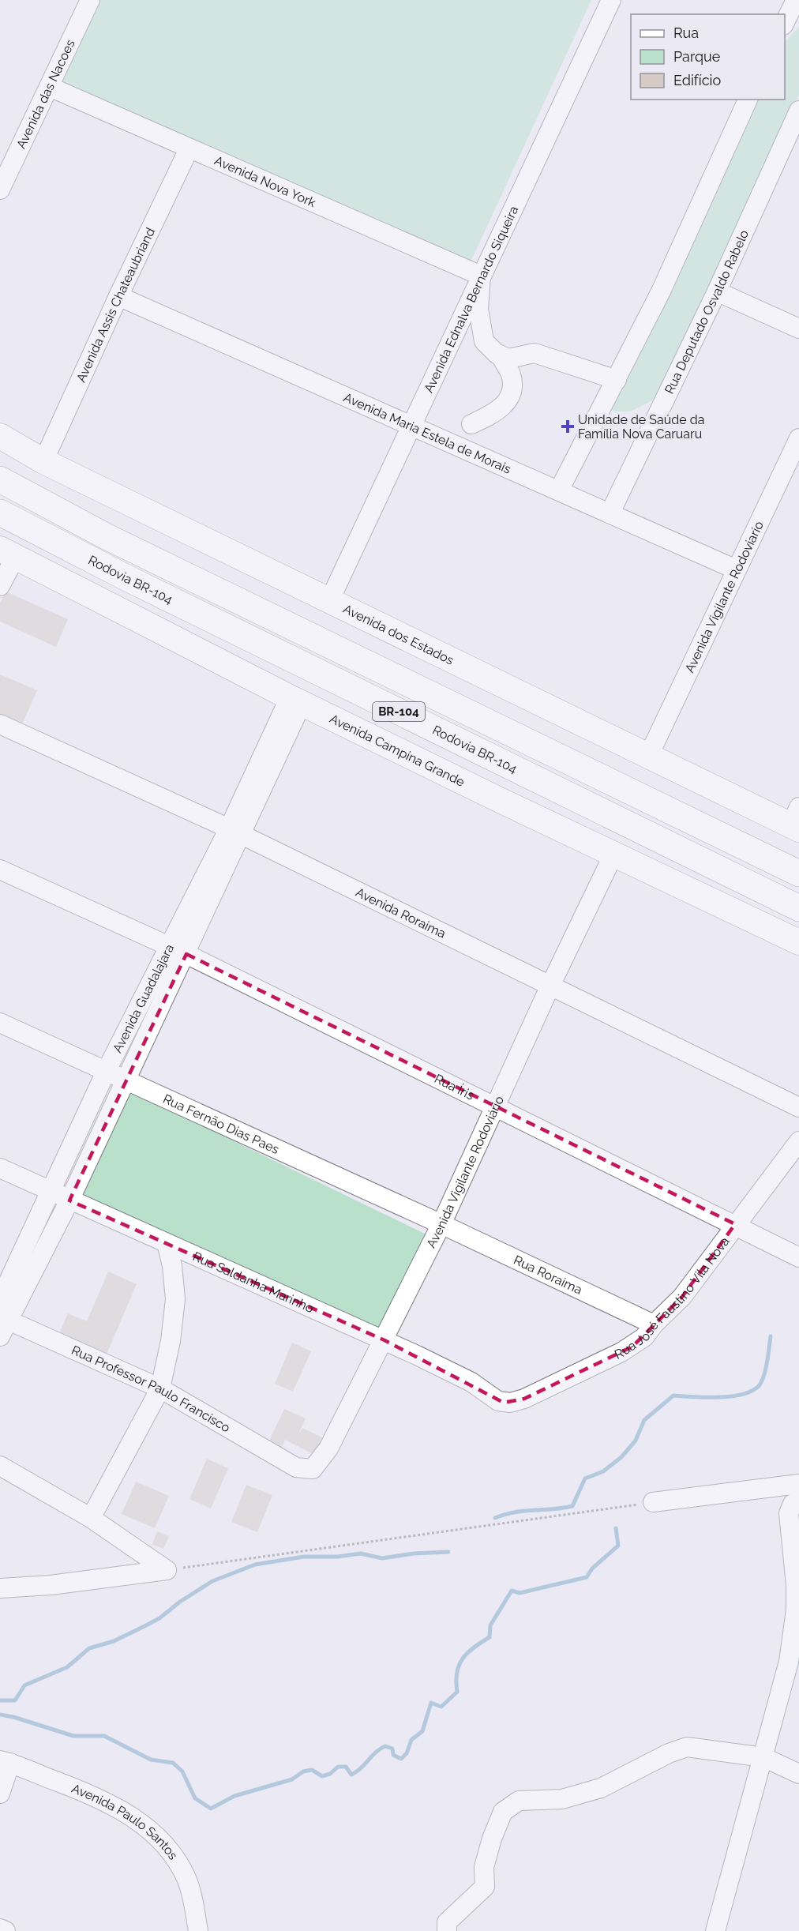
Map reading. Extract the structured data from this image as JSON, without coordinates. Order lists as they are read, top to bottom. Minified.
{"streets":{"highway":["Rodovia BR-104","BR-104"],"main road":["Avenida dos Estados","Avenida Campina Grande"],"street":["Avenida das Nacoes","Avenida Nova York","Avenida Ednalva Bernardo Siqueira","Avenida Assis Chateaubriand","Rua Deputado Osvaldo Rabelo","Avenida Maria Estela de Morais","Avenida Vigilante Rodoviario","Avenida Roraima","Avenida Guadalajara","Rua Íris","Rua Fernão Dias Paes","Avenida Vigilante Rodoviário","Rua Roraima","Rua Saldanha Marinho","Rua José Faustino Vila Nova","Rua Professor Paulo Francisco","Avenida Paulo Santos"]},"crossings":[["Avenida das Nacoes","Avenida Nova York"],["Avenida Nova York","Avenida Ednalva Bernardo Siqueira"],["Avenida Nova York","Avenida Assis Chateaubriand"],["Avenida Ednalva Bernardo Siqueira","Avenida Maria Estela de Morais"],["Avenida Ednalva Bernardo Siqueira","Avenida dos Estados"],["Avenida Assis Chateaubriand","Avenida Maria Estela de Morais"],["Avenida Assis Chateaubriand","Avenida dos Estados"],["Rua Deputado Osvaldo Rabelo","Avenida Maria Estela de Morais"],["Avenida Maria Estela de Morais","Avenida Vigilante Rodoviario"],["Avenida Vigilante Rodoviario","Avenida dos Estados"],["Avenida Campina Grande","Avenida Guadalajara"],["Avenida Campina Grande","Avenida Vigilante Rodoviário"],["Avenida Roraima","Avenida Guadalajara"],["Avenida Roraima","Avenida Vigilante Rodoviário"],["Avenida Guadalajara","Rua Íris"],["Avenida Guadalajara","Rua Fernão Dias Paes"],["Avenida Guadalajara","Rua Saldanha Marinho"],["Rua Íris","Avenida Vigilante Rodoviário"],["Rua Íris","Rua José Faustino Vila Nova"],["Rua Fernão Dias Paes","Avenida Vigilante Rodoviário"],["Rua Fernão Dias Paes","Rua Roraima"],["Avenida Vigilante Rodoviário","Rua Roraima"],["Avenida Vigilante Rodoviário","Rua Saldanha Marinho"],["Avenida Vigilante Rodoviário","Rua Professor Paulo Francisco"],["Rua Roraima","Rua José Faustino Vila Nova"],["Rua Saldanha Marinho","Rua José Faustino Vila Nova"]],"places":{"health":["Unidade de Saúde da Família Nova Caruaru"]},"legend":["Rua","Parque","Edifício"]}
